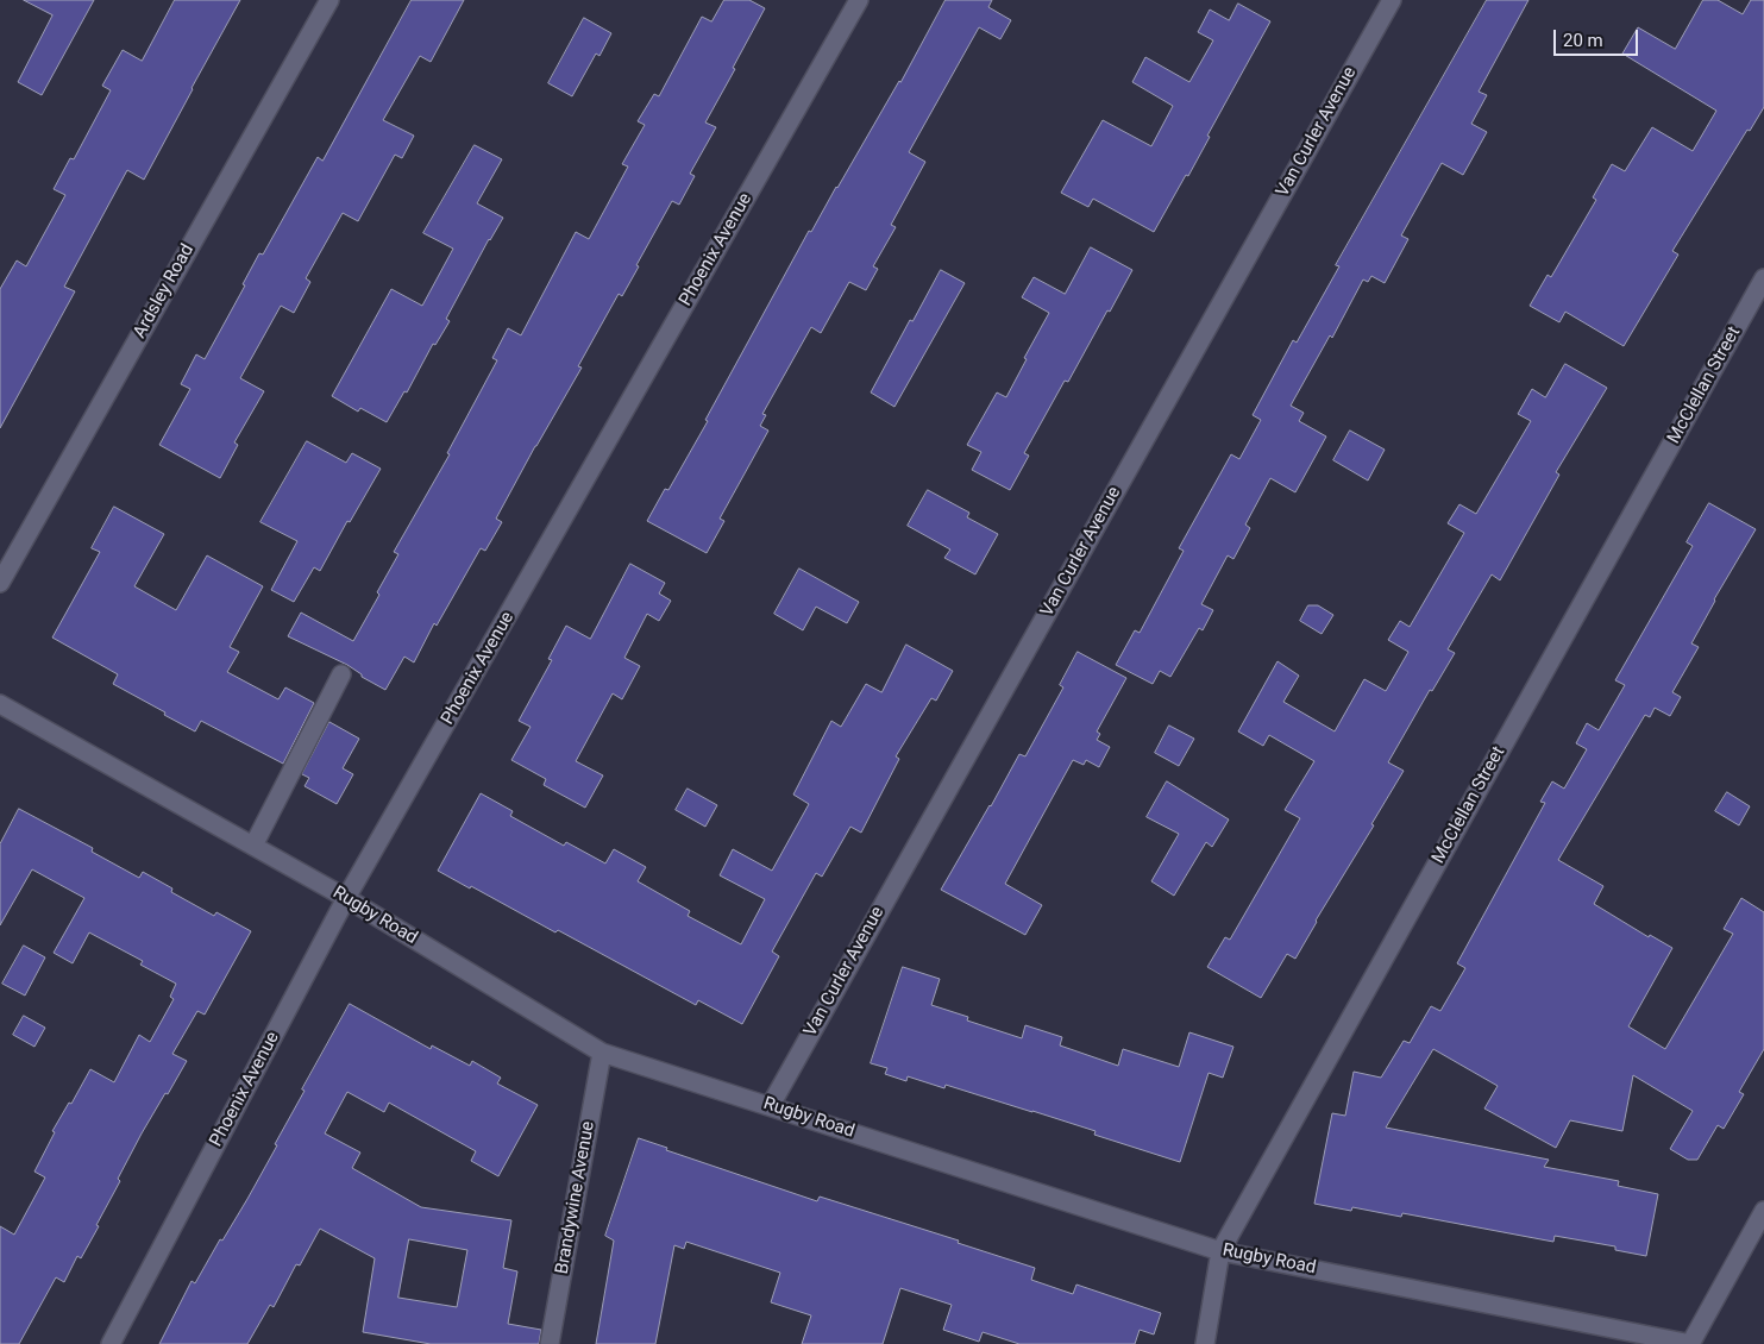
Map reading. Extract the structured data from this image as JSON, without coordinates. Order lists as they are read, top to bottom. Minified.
{"streets":{"street":["Van Curler Avenue","Phoenix Avenue","Ardsley Road","McClellan Street","Rugby Road","Brandywine Avenue"]},"crossings":[["Van Curler Avenue","Rugby Road"],["Phoenix Avenue","Rugby Road"],["McClellan Street","Rugby Road"],["Rugby Road","Brandywine Avenue"]],"scale_bar":"20 m"}
